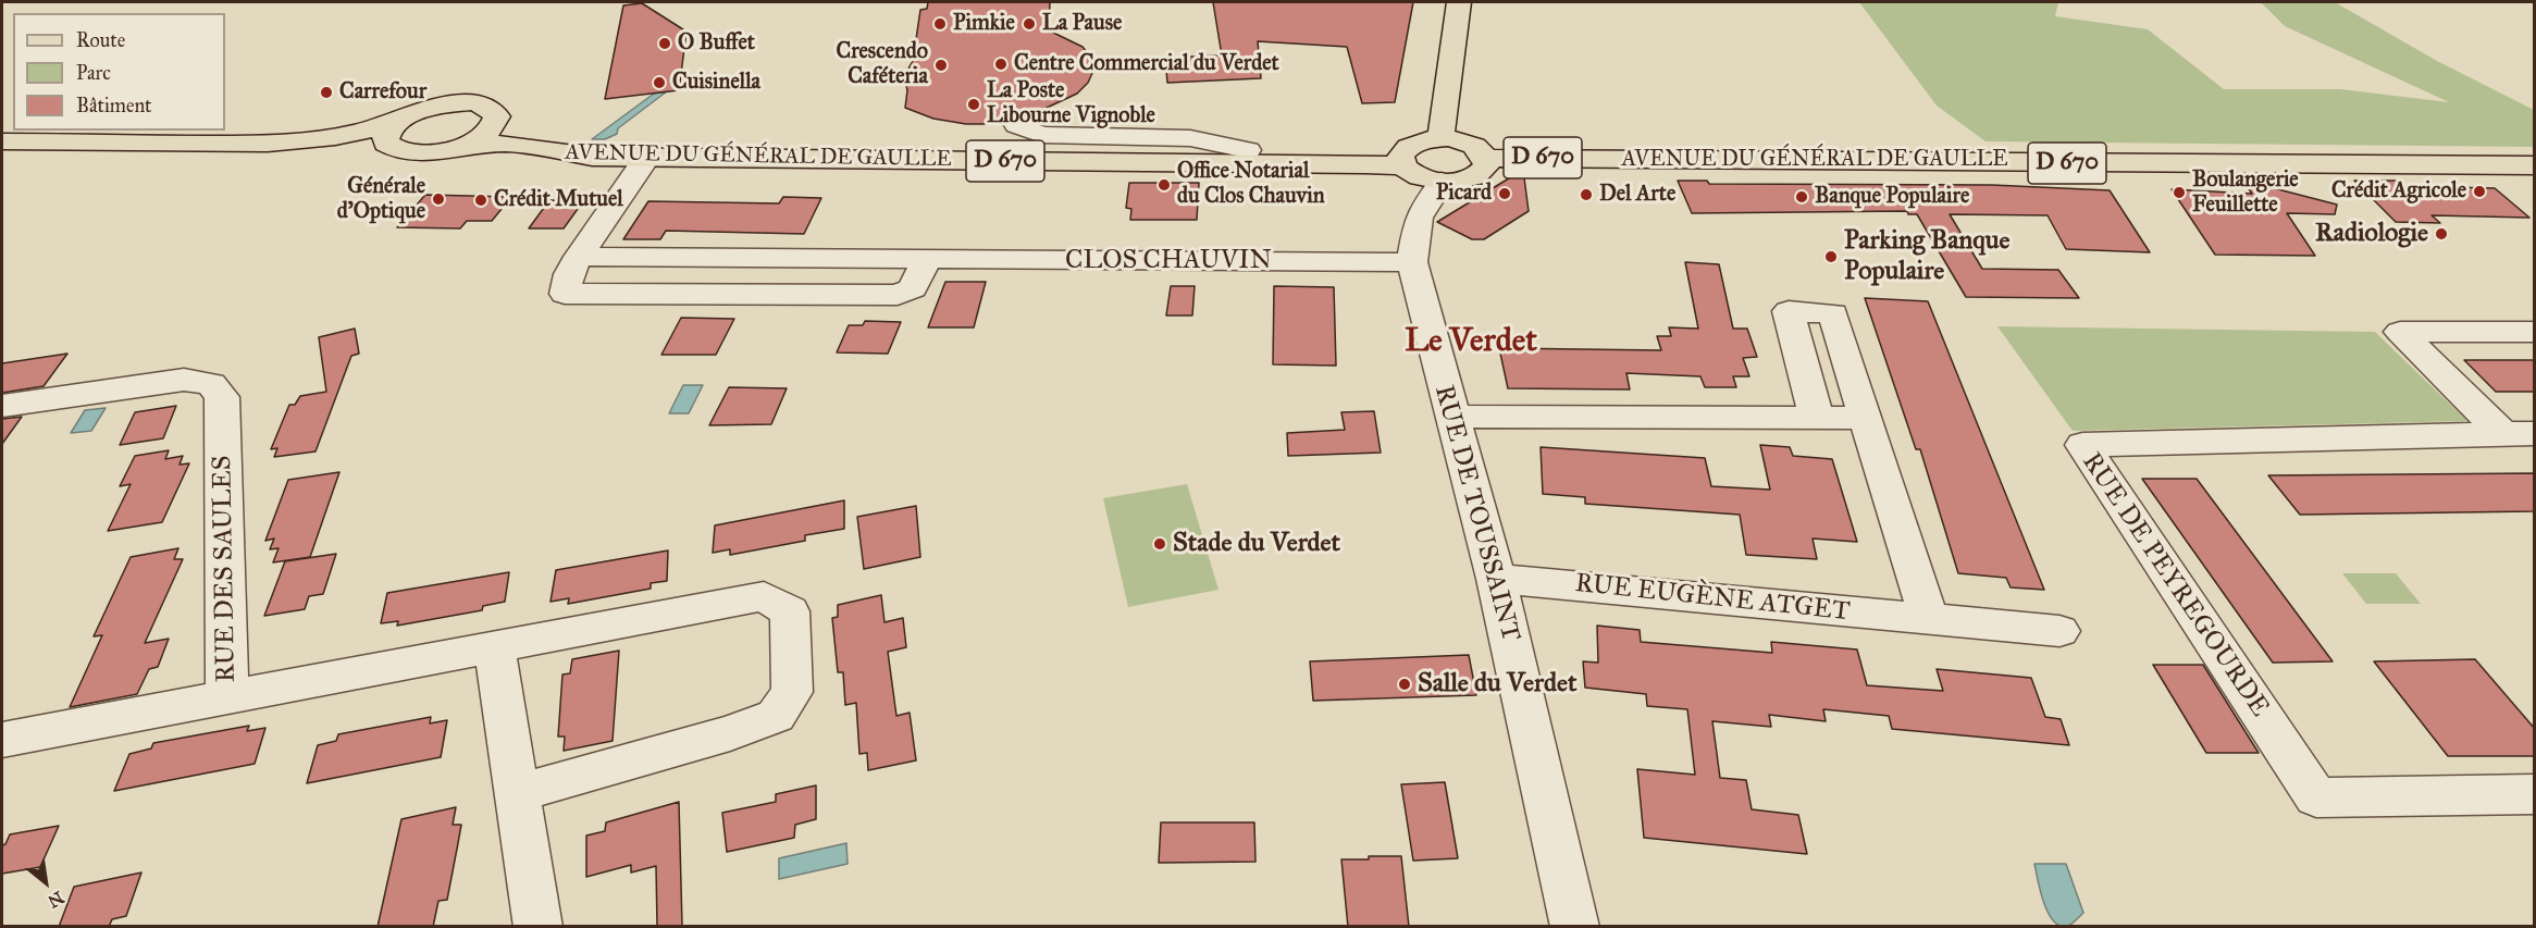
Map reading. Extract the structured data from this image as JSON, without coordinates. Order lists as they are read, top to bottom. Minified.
{"streets":{"main road":["AVENUE DU GÉNÉRAL DE GAULLE","D 670"],"street":["CLOS CHAUVIN","RUE DE TOUSSAINT","RUE DES SAULES","RUE DE PEYREGOURDE","RUE EUGÈNE ATGET"]},"crossings":[["AVENUE DU GÉNÉRAL DE GAULLE","CLOS CHAUVIN"],["AVENUE DU GÉNÉRAL DE GAULLE","RUE DE TOUSSAINT"],["CLOS CHAUVIN","RUE DE TOUSSAINT"],["RUE DE TOUSSAINT","RUE EUGÈNE ATGET"]],"districts":["Le Verdet"],"places":["Pimkie","La Pause","O Buffet","Centre Commercial du Verdet","Crescendo Caféteria","Cuisinella","Carrefour","La Poste Libourne Vignoble","Office Notarial du Clos Chauvin","Crédit Agricole","Boulangerie Feuillette","Picard","Del Arte","Banque Populaire","Générale d'Optique","Crédit Mutuel","Radiologie","Parking Banque Populaire","Stade du Verdet","Salle du Verdet"],"legend":["Route","Parc","Bâtiment"],"north":"bottom right"}
